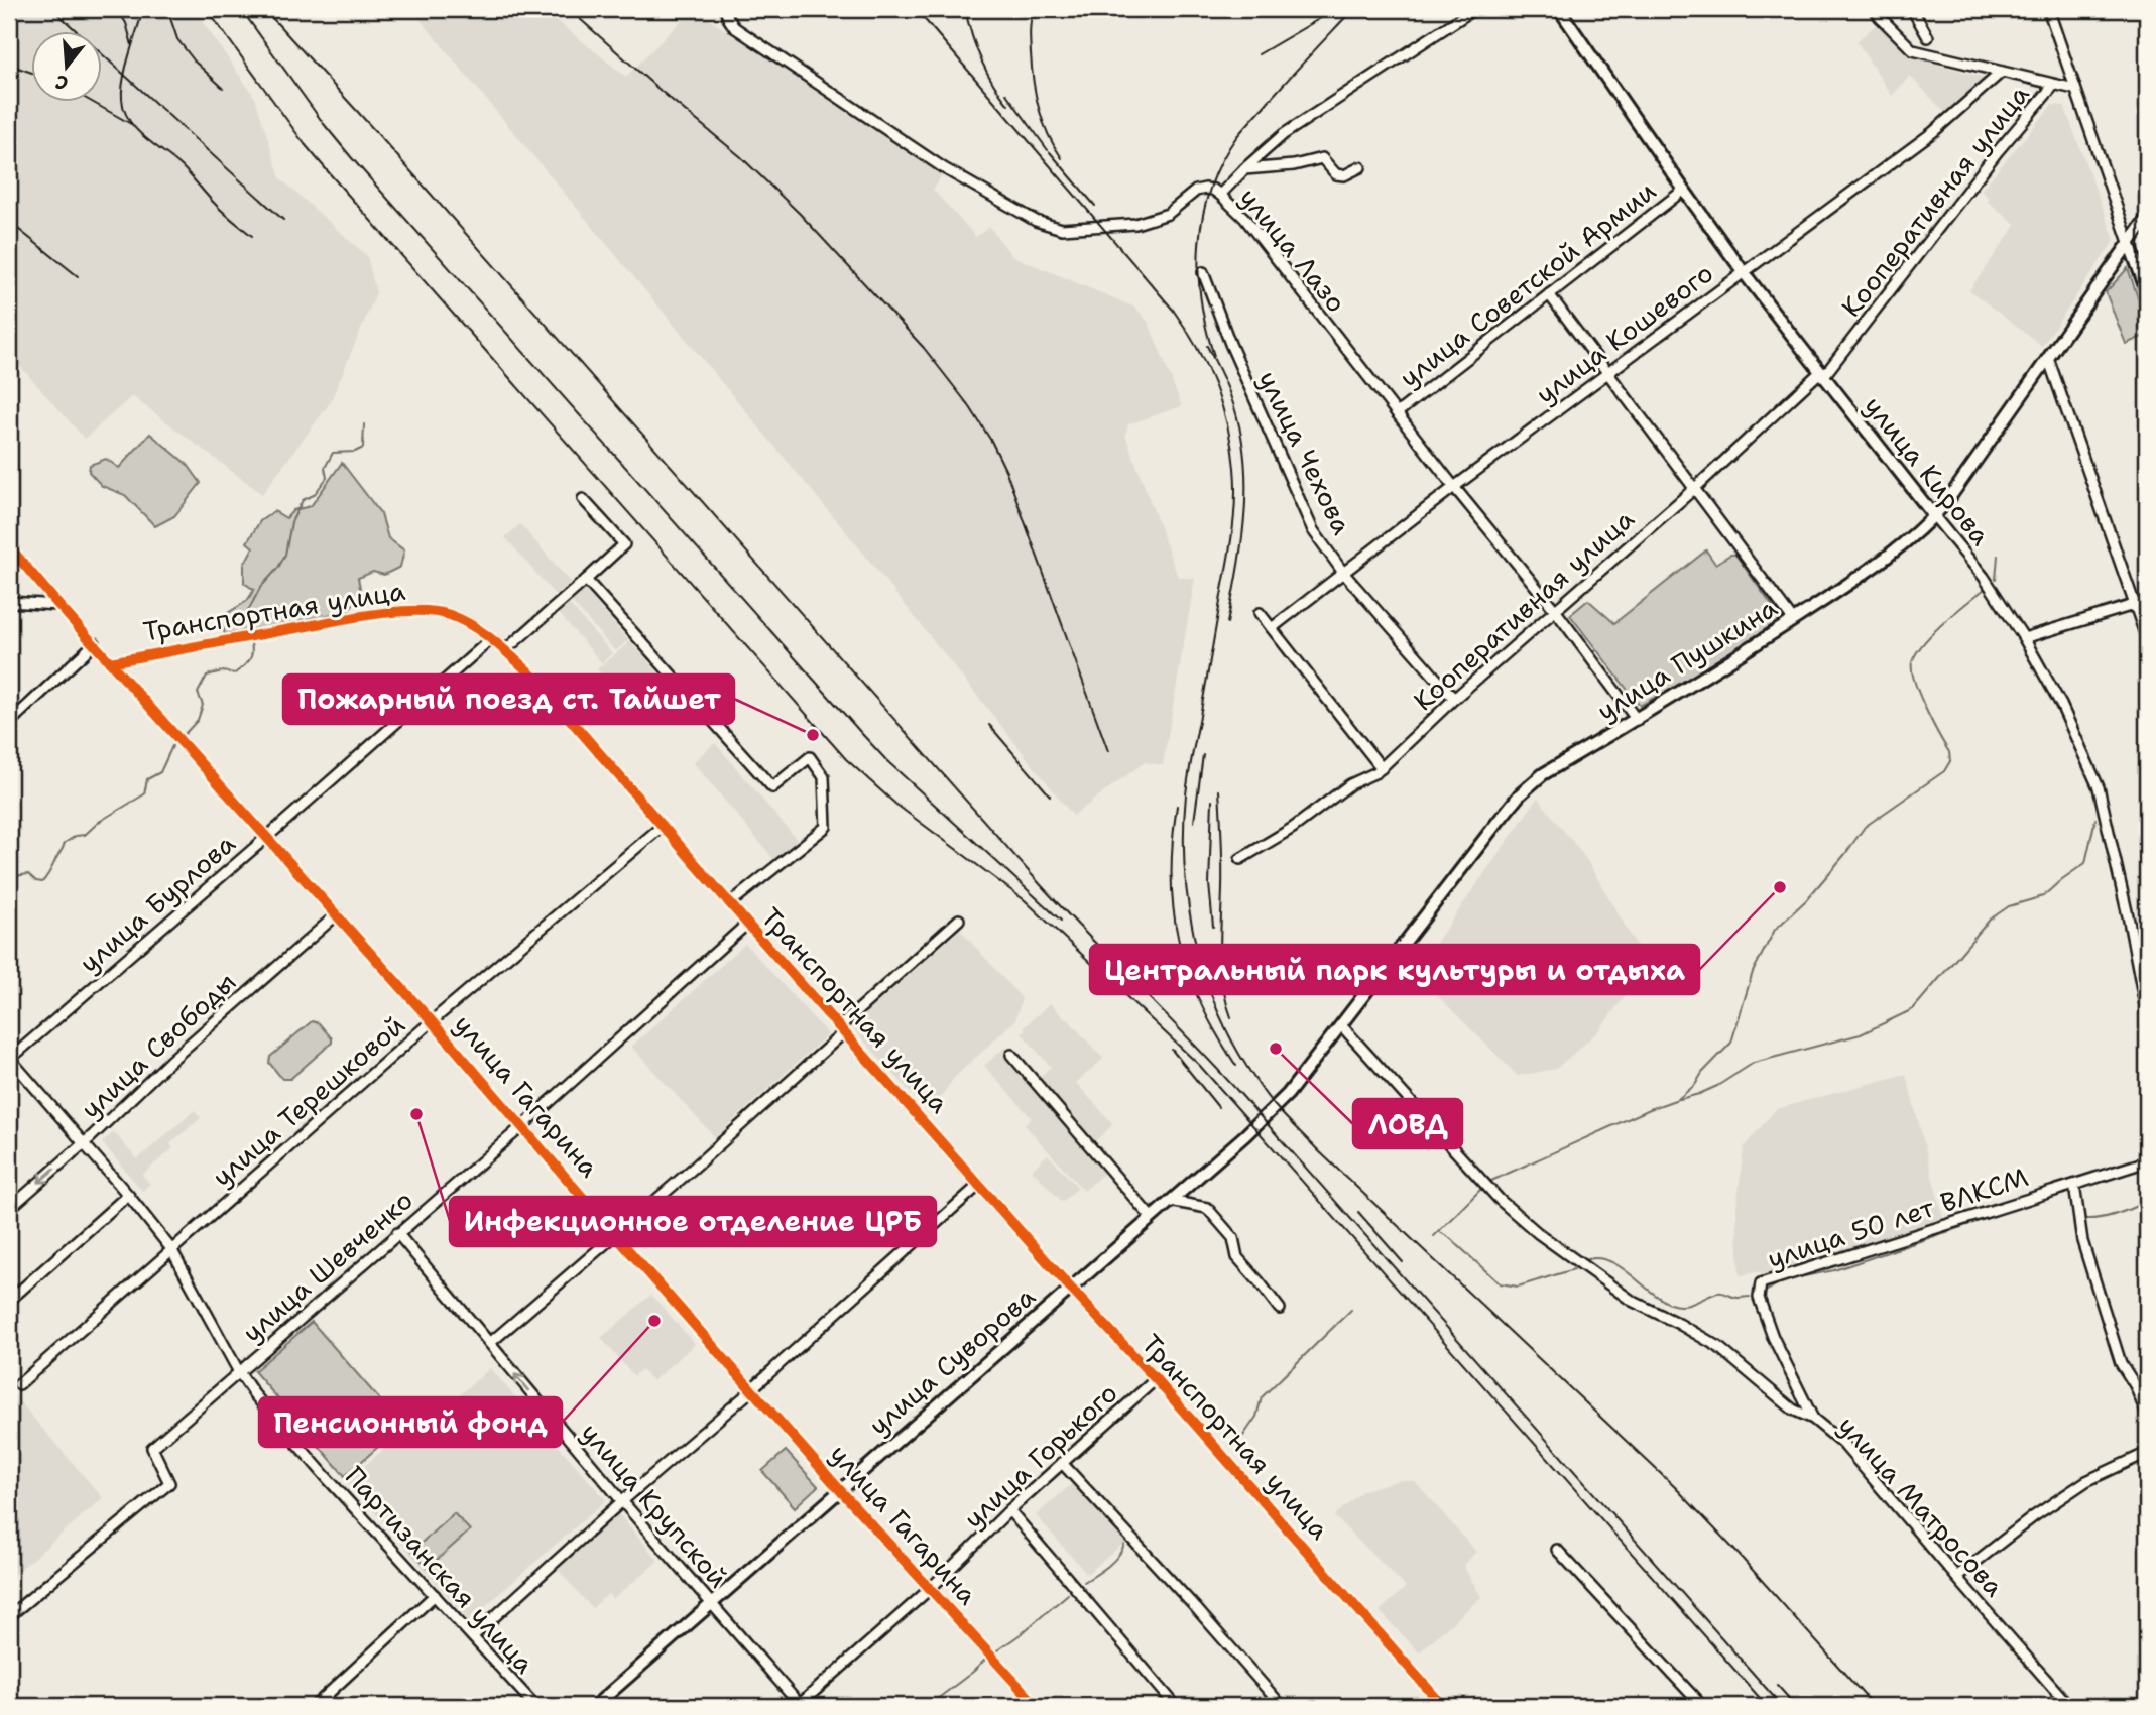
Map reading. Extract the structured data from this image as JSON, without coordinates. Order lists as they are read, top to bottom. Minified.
{"streets":{"main road":["улица Кирова","улица Пушкина","улица Суворова"],"street":["Кооперативная улица","улица Лазо","улица Советской Армии","улица Кошевого","улица Чехова","Транспортная улица","улица Бурлова","улица Свободы","улица Гагарина","улица Терешковой","улица 50 лет ВЛКСМ","улица Шевченко","улица Горького","улица Крупской","улица Матросова","Партизанская улица"]},"crossings":[["Кооперативная улица","улица Лазо"],["Кооперативная улица","улица Чехова"],["Кооперативная улица","улица Кирова"],["улица Лазо","улица Советской Армии"],["улица Лазо","улица Кошевого"],["улица Лазо","улица Пушкина"],["улица Советской Армии","улица Кирова"],["улица Кошевого","улица Чехова"],["улица Кошевого","улица Кирова"],["улица Кирова","улица Пушкина"],["Транспортная улица","улица Бурлова"],["Транспортная улица","улица Гагарина"],["Транспортная улица","улица Терешковой"],["Транспортная улица","улица Шевченко"],["Транспортная улица","улица Суворова"],["Транспортная улица","улица Горького"],["улица Пушкина","улица Суворова"],["улица Пушкина","улица Матросова"],["улица Бурлова","улица Гагарина"],["улица Бурлова","Партизанская улица"],["улица Свободы","улица Гагарина"],["улица Свободы","Партизанская улица"],["улица Гагарина","улица Терешковой"],["улица Гагарина","улица Шевченко"],["улица Гагарина","улица Суворова"],["улица Гагарина","улица Горького"],["улица Терешковой","Партизанская улица"],["улица 50 лет ВЛКСМ","улица Матросова"],["улица Шевченко","улица Крупской"],["улица Шевченко","Партизанская улица"],["улица Суворова","улица Крупской"],["улица Горького","улица Крупской"]],"places":["Пожарный поезд ст. Тайшет","Центральный парк культуры и отдыха","ЛОВД","Инфекционное отделение ЦРБ","Пенсионный фонд"],"north":"bottom"}
